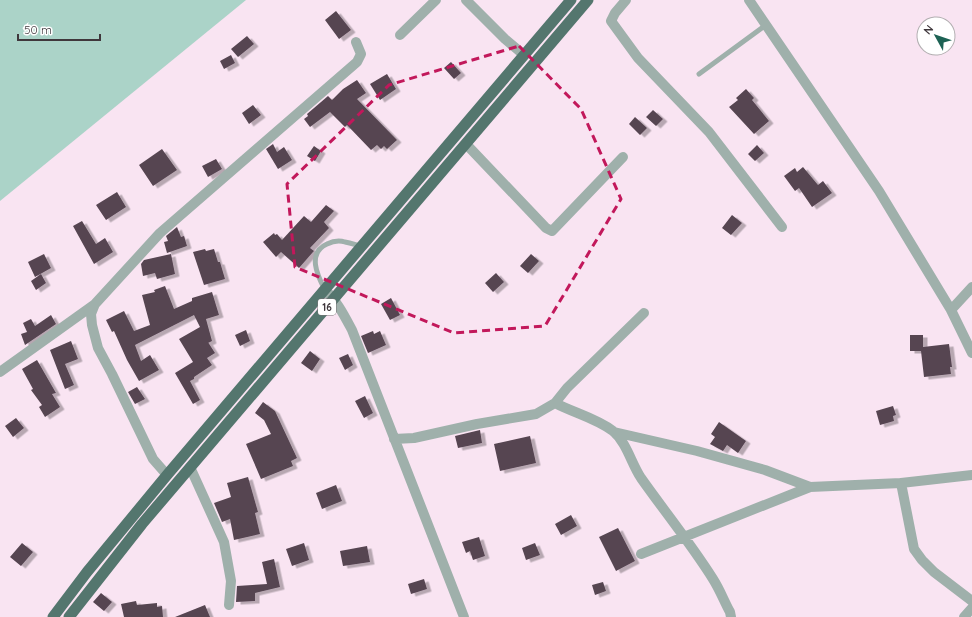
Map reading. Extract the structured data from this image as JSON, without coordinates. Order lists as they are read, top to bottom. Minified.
{"streets":{"highway":["16"]},"scale_bar":"50 m","north":"top left"}
